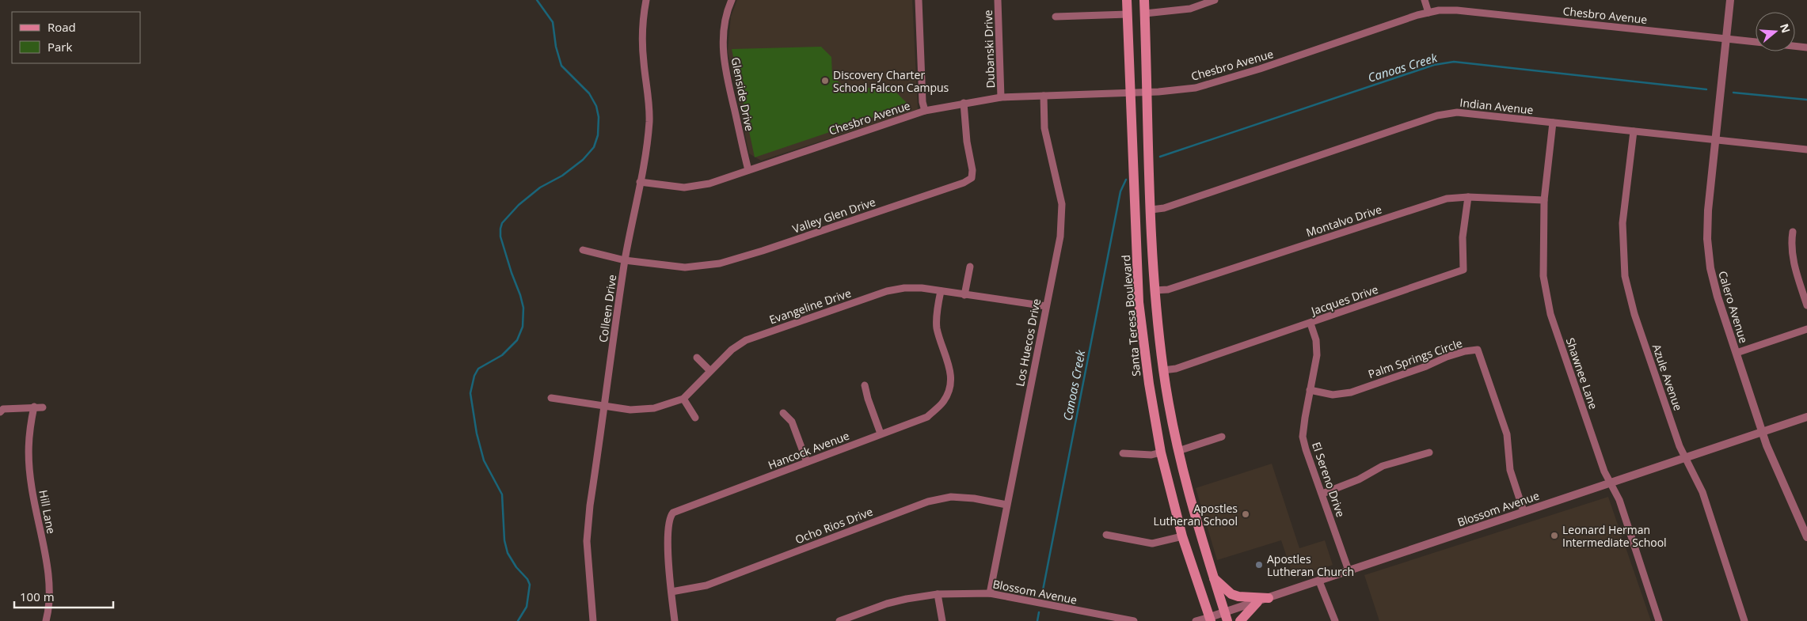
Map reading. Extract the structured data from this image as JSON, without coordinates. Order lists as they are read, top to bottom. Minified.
{"streets":{"main road":["Santa Teresa Boulevard"],"street":["Chesbro Avenue","Dubanski Drive","Glenside Drive","Indian Avenue","Valley Glen Drive","Montalvo Drive","Jacques Drive","Evangeline Drive","Calero Avenue","Colleen Drive","Los Huecos Drive","Palm Springs Circle","Shawnee Lane","Azule Avenue","Hancock Avenue","El Sereno Drive","Blossom Avenue","Hill Lane","Ocho Rios Drive"]},"crossings":[["Chesbro Avenue","Dubanski Drive"],["Chesbro Avenue","Glenside Drive"],["Chesbro Avenue","Valley Glen Drive"],["Chesbro Avenue","Calero Avenue"],["Chesbro Avenue","Colleen Drive"],["Chesbro Avenue","Santa Teresa Boulevard"],["Chesbro Avenue","Los Huecos Drive"],["Indian Avenue","Calero Avenue"],["Indian Avenue","Shawnee Lane"],["Indian Avenue","Azule Avenue"],["Valley Glen Drive","Colleen Drive"],["Montalvo Drive","Jacques Drive"],["Montalvo Drive","Shawnee Lane"],["Jacques Drive","El Sereno Drive"],["Evangeline Drive","Colleen Drive"],["Evangeline Drive","Los Huecos Drive"],["Evangeline Drive","Hancock Avenue"],["Calero Avenue","Blossom Avenue"],["Santa Teresa Boulevard","Blossom Avenue"],["Los Huecos Drive","Blossom Avenue"],["Los Huecos Drive","Ocho Rios Drive"],["Palm Springs Circle","El Sereno Drive"],["Palm Springs Circle","Blossom Avenue"],["Shawnee Lane","Blossom Avenue"],["Azule Avenue","Blossom Avenue"],["Hancock Avenue","Ocho Rios Drive"],["El Sereno Drive","Blossom Avenue"]],"water":["Canoas Creek"],"places":["Discovery Charter School Falcon Campus","Apostles Lutheran School","Leonard Herman Intermediate School","Apostles Lutheran Church"],"legend":["Road","Park"],"scale_bar":"100 m","north":"right"}
